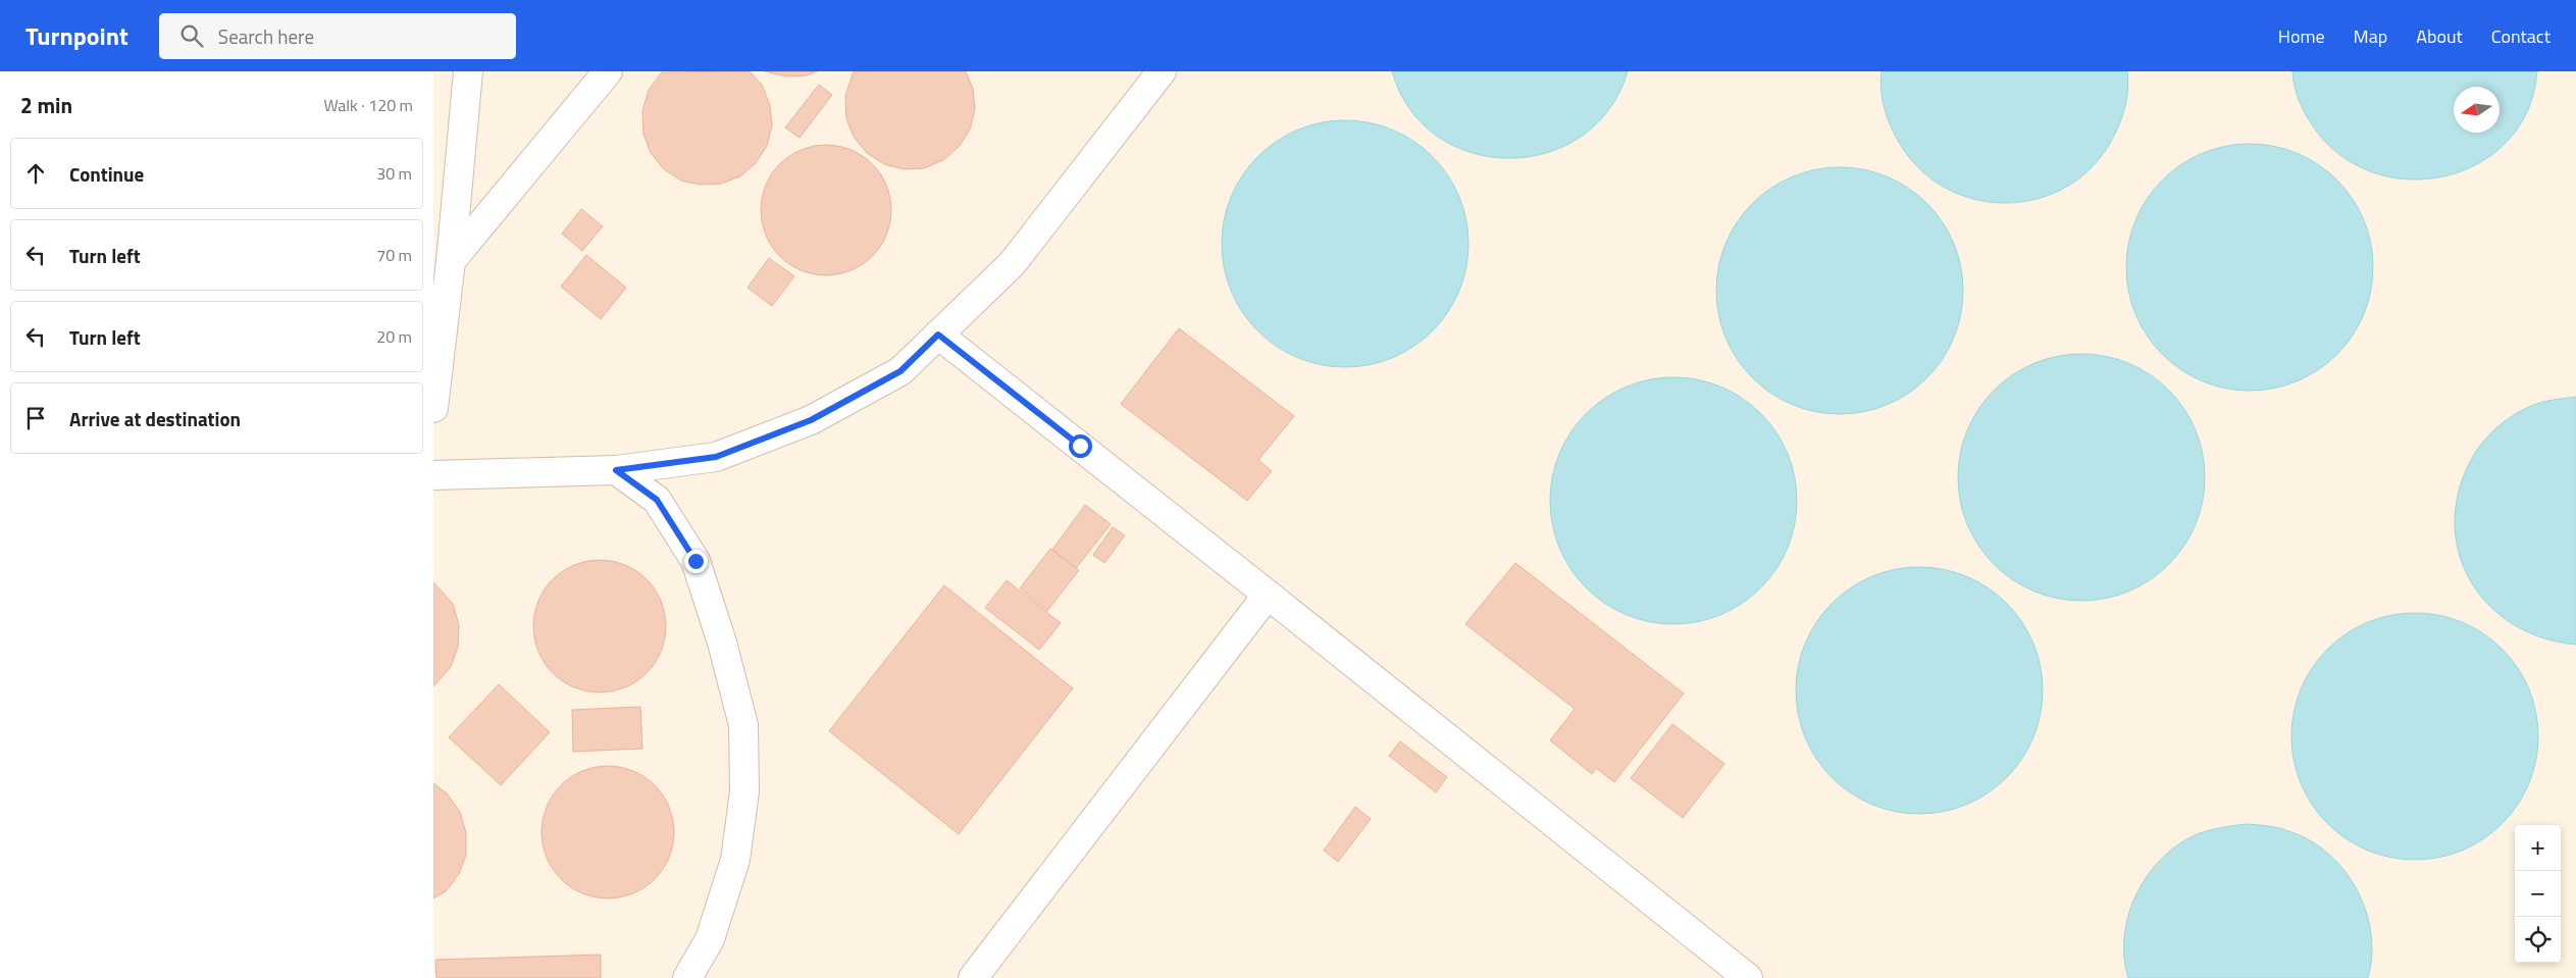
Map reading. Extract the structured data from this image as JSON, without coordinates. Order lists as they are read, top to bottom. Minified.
{"north":"left","page":{"header":"Turnpoint","search":"Search here","nav":["Home","Map","About","Contact"],"heading":["2 min","Walk · 120 m"],"list":[["Continue","30 m"],["Turn left","70 m"],["Turn left","20 m"],"Arrive at destination"],"map_buttons":["+","−"]}}
